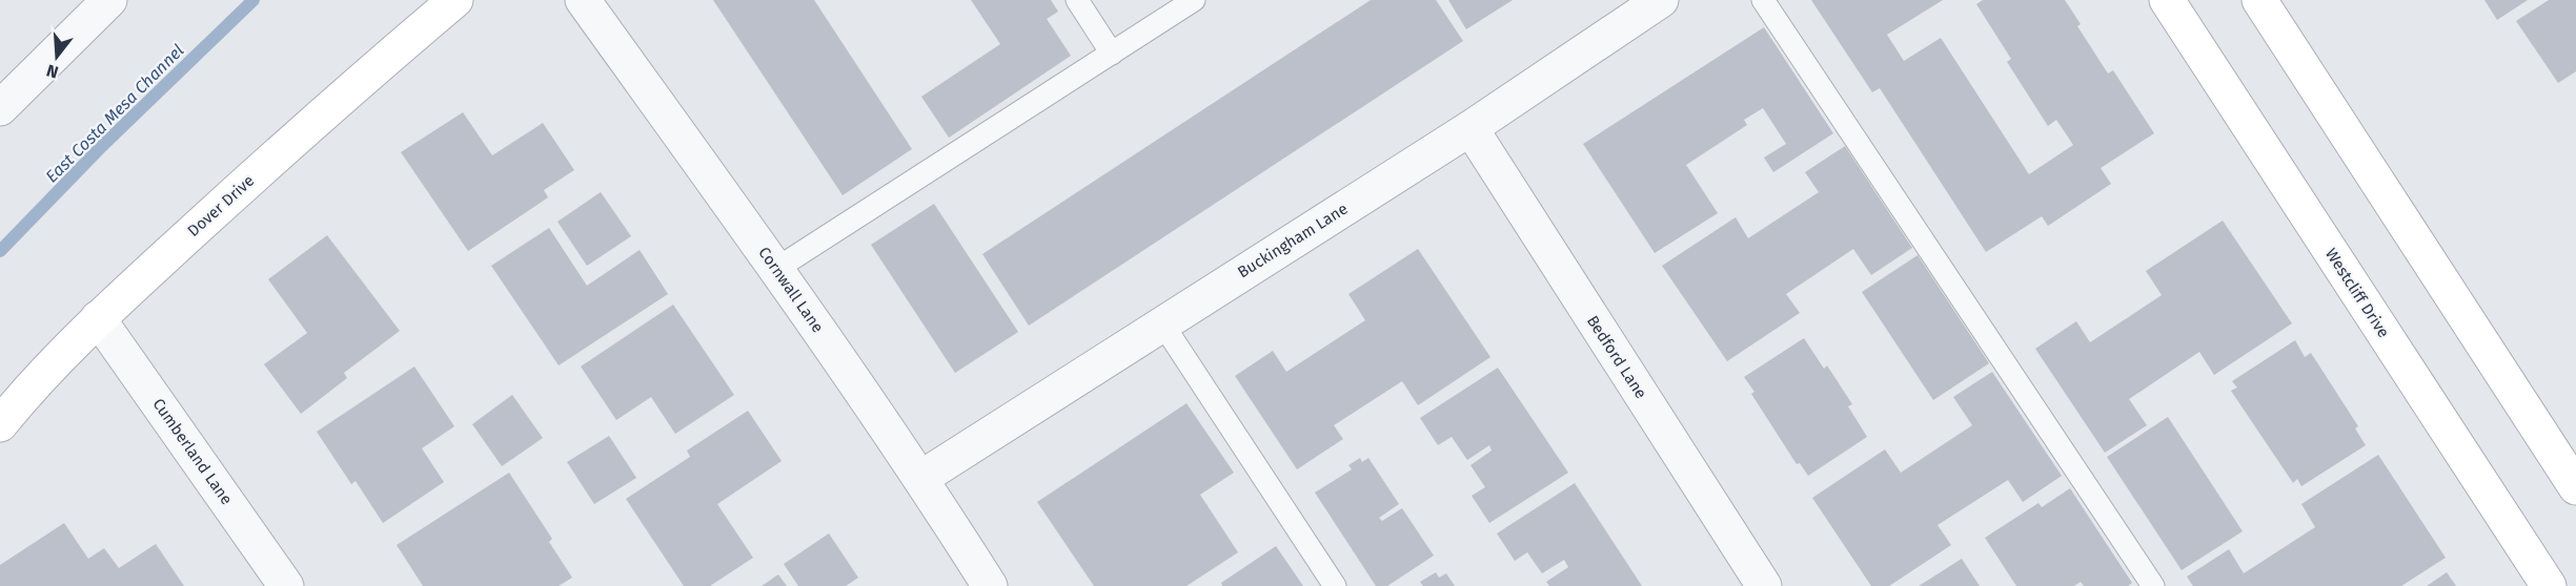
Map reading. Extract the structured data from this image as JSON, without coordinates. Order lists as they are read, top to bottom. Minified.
{"streets":{"street":["Dover Drive","Buckingham Lane","Cornwall Lane","Westcliff Drive","Bedford Lane","Cumberland Lane"]},"crossings":[["Dover Drive","Cumberland Lane"],["Buckingham Lane","Cornwall Lane"],["Buckingham Lane","Bedford Lane"]],"water":["East Costa Mesa Channel"],"north":"bottom"}
